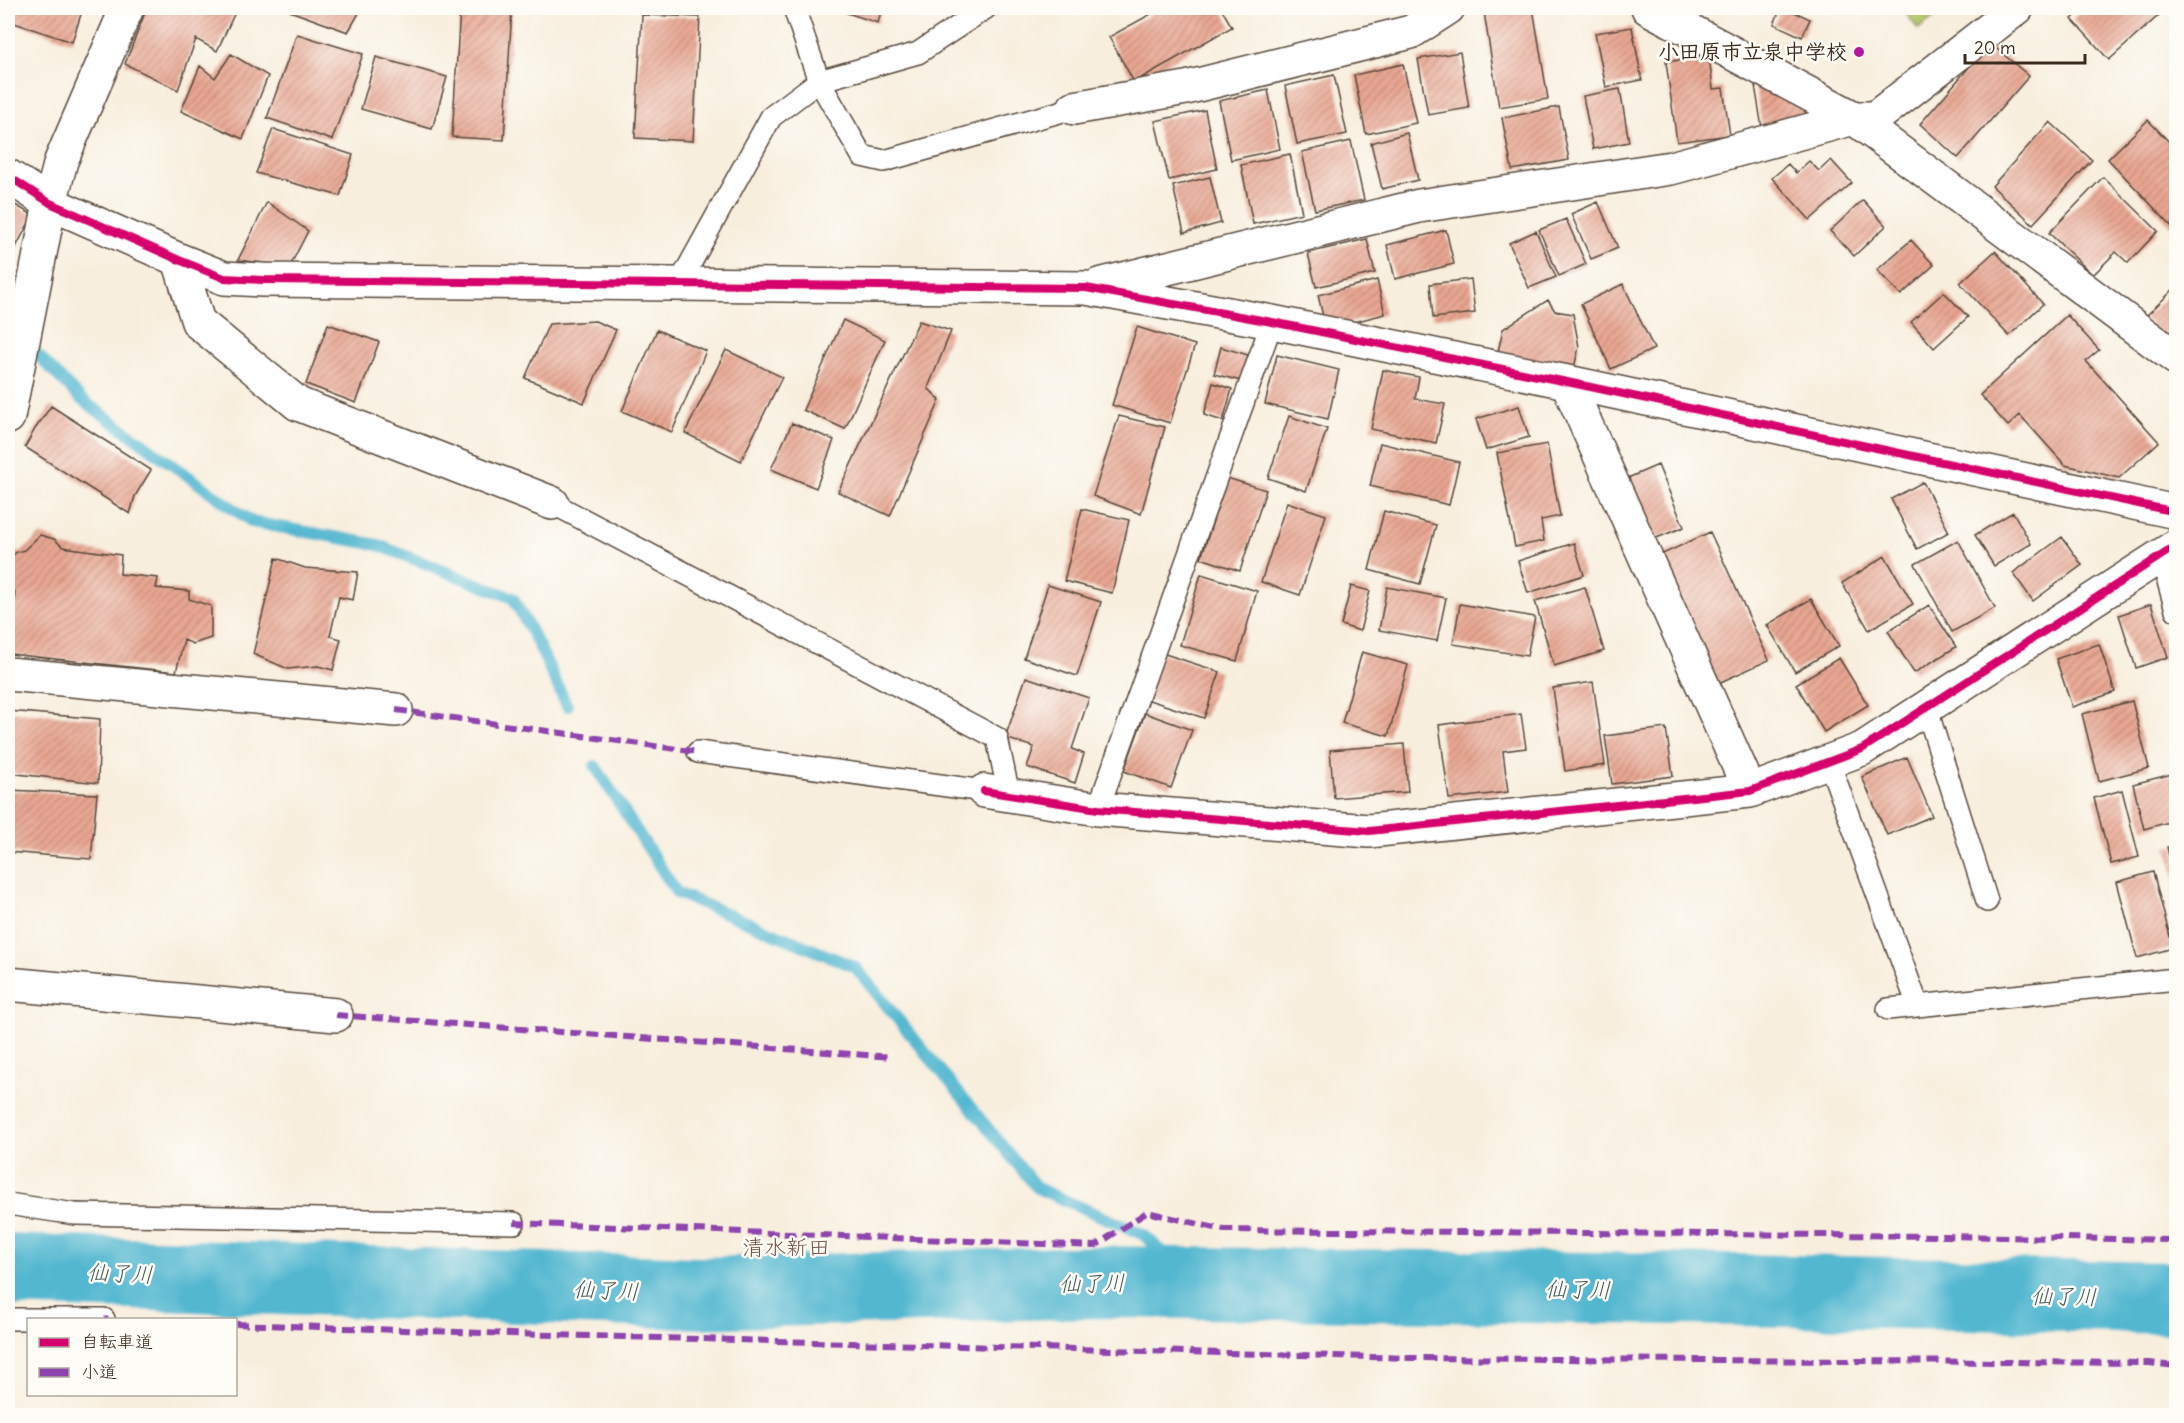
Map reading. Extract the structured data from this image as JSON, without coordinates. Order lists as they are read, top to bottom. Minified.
{"districts":["清水新田"],"water":["仙了川"],"places":["小田原市立泉中学校"],"legend":["自転車道","小道"],"scale_bar":"20 m"}
